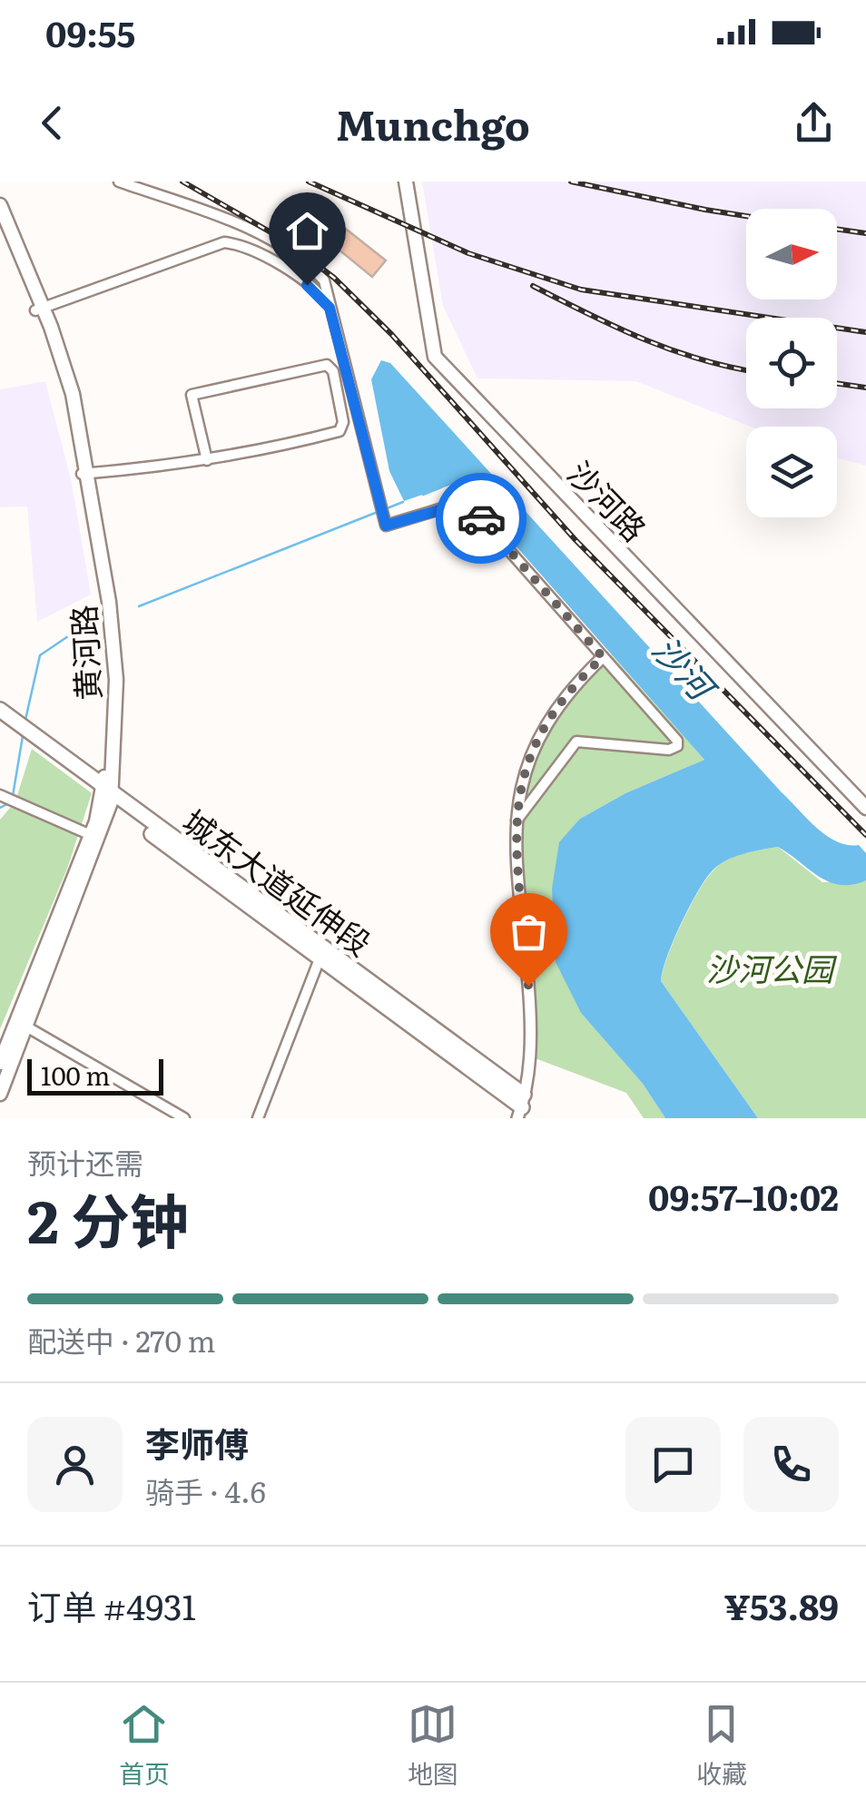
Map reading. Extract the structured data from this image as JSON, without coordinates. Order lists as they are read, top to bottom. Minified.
{"streets":{"main road":["沙河路","黄河路","城东大道延伸段"]},"crossings":[["黄河路","城东大道延伸段"]],"water":["沙河"],"parks":["沙河公园"],"scale_bar":"100 m","north":"right","page":{"status":"09:55","header":"Munchgo","scale":"100 m","heading":["2 分钟","预计还需","09:57–10:02"],"panel":["李师傅","骑手 · 4.6","订单 #4931","¥53.89"],"bar":"配送中 · 270 m","tabs":["首页","地图","收藏"]}}
